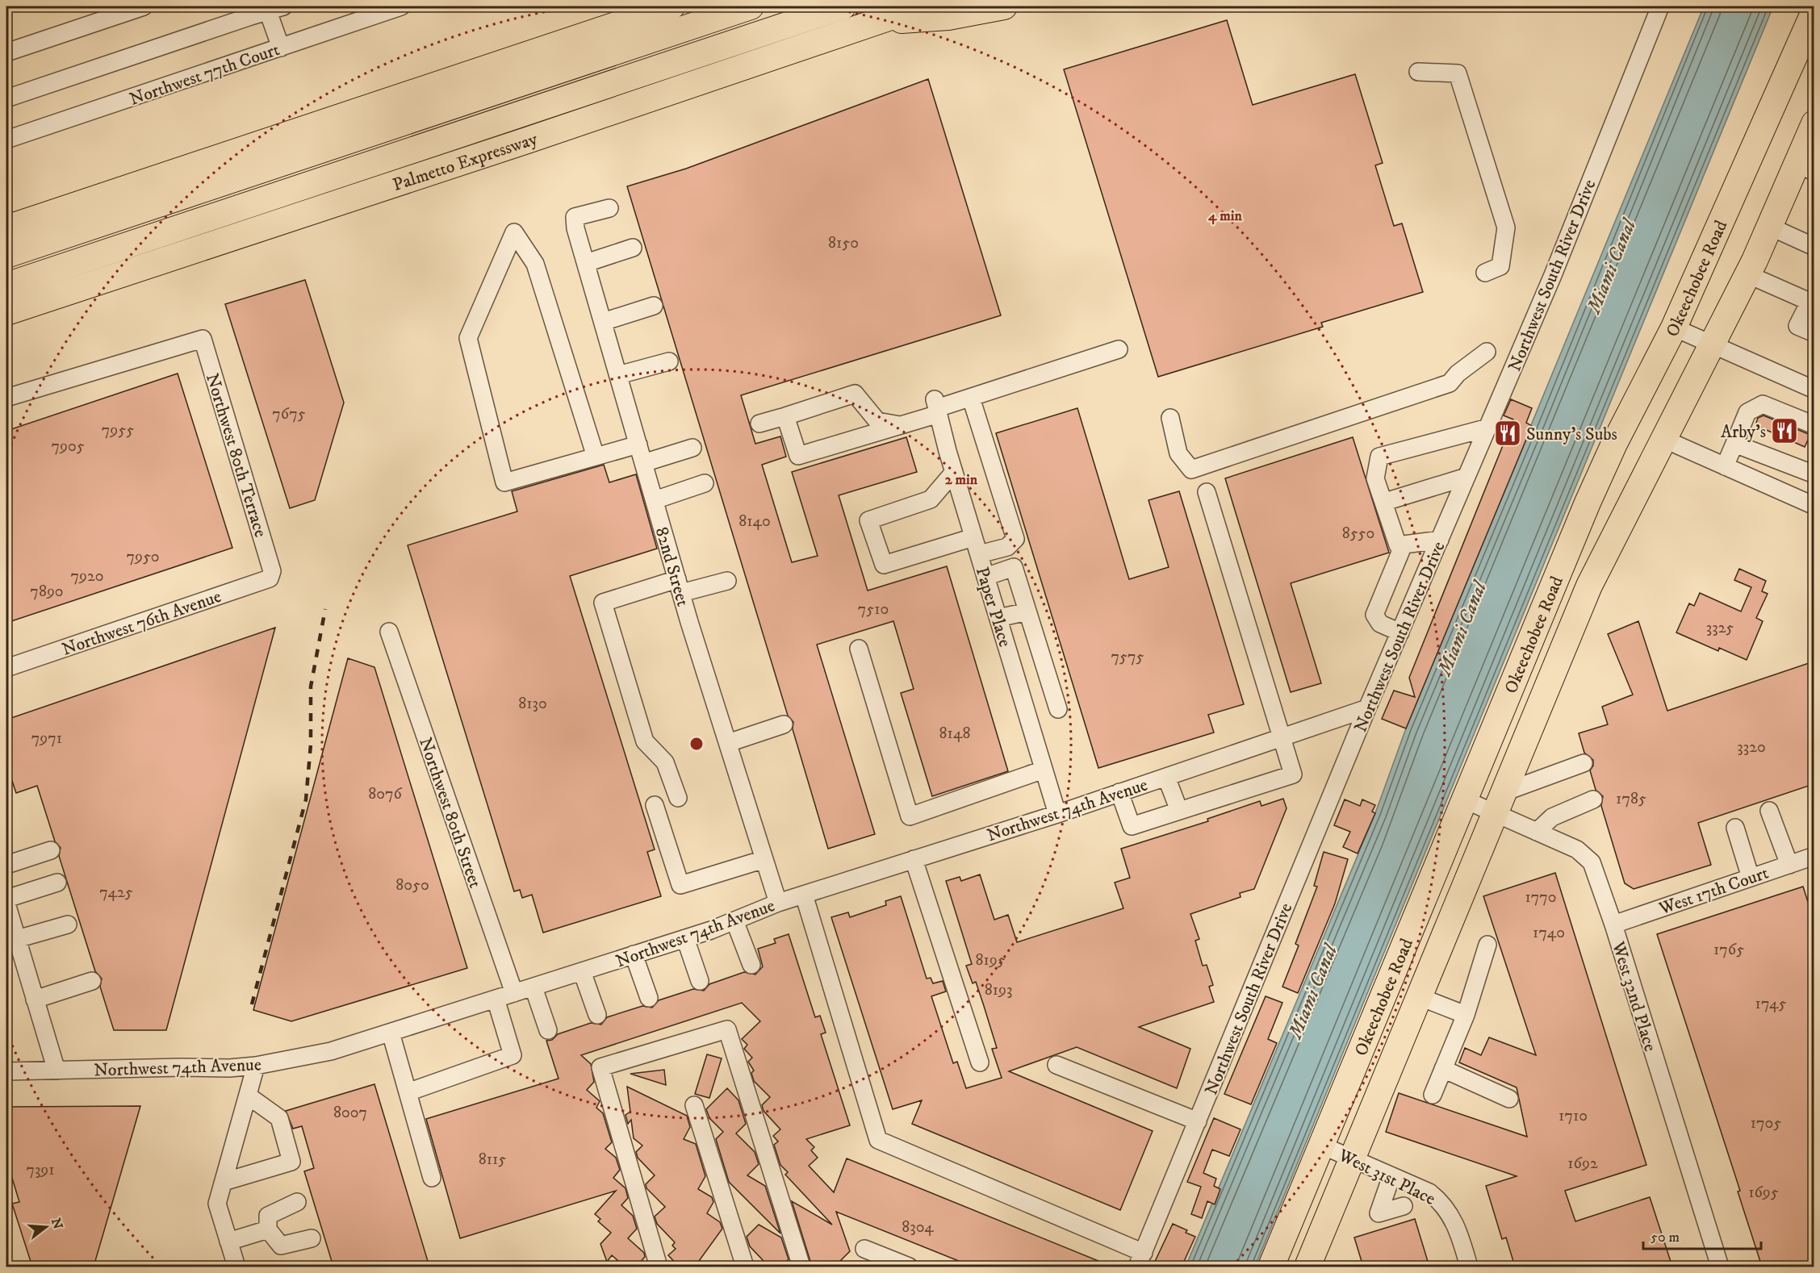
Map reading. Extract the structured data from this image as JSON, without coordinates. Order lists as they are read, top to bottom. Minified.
{"streets":{"highway":["Palmetto Expressway","Okeechobee Road"],"street":["Northwest 77th Court","Northwest South River Drive","Northwest 80th Terrace","82nd Street","Paper Place","Northwest 76th Avenue","Northwest 74th Avenue","Northwest 80th Street","West 17th Court","West 32nd Place","West 31st Place"]},"crossings":[["Northwest South River Drive","Northwest 74th Avenue"],["Okeechobee Road","West 32nd Place"],["Okeechobee Road","West 31st Place"],["Northwest 80th Terrace","Northwest 76th Avenue"],["82nd Street","Northwest 74th Avenue"],["Paper Place","Northwest 74th Avenue"],["Northwest 74th Avenue","Northwest 80th Street"],["West 17th Court","West 32nd Place"]],"water":["Miami Canal"],"places":{"restaurant":["Arby's","Sunny's Subs"]},"house_numbers":["8150","7675","7955","7905","8140","8550","7950","7920","7890","7510","3325","7575","8130","8148","7971","3320","8076","1785","8050","7425","1770","1740","1765","8195","8193","1745","8007","1710","1705","8115","1692","7391","1695","8304"],"scale_bar":"50 m","north":"right","rings":["4 min","2 min"]}
